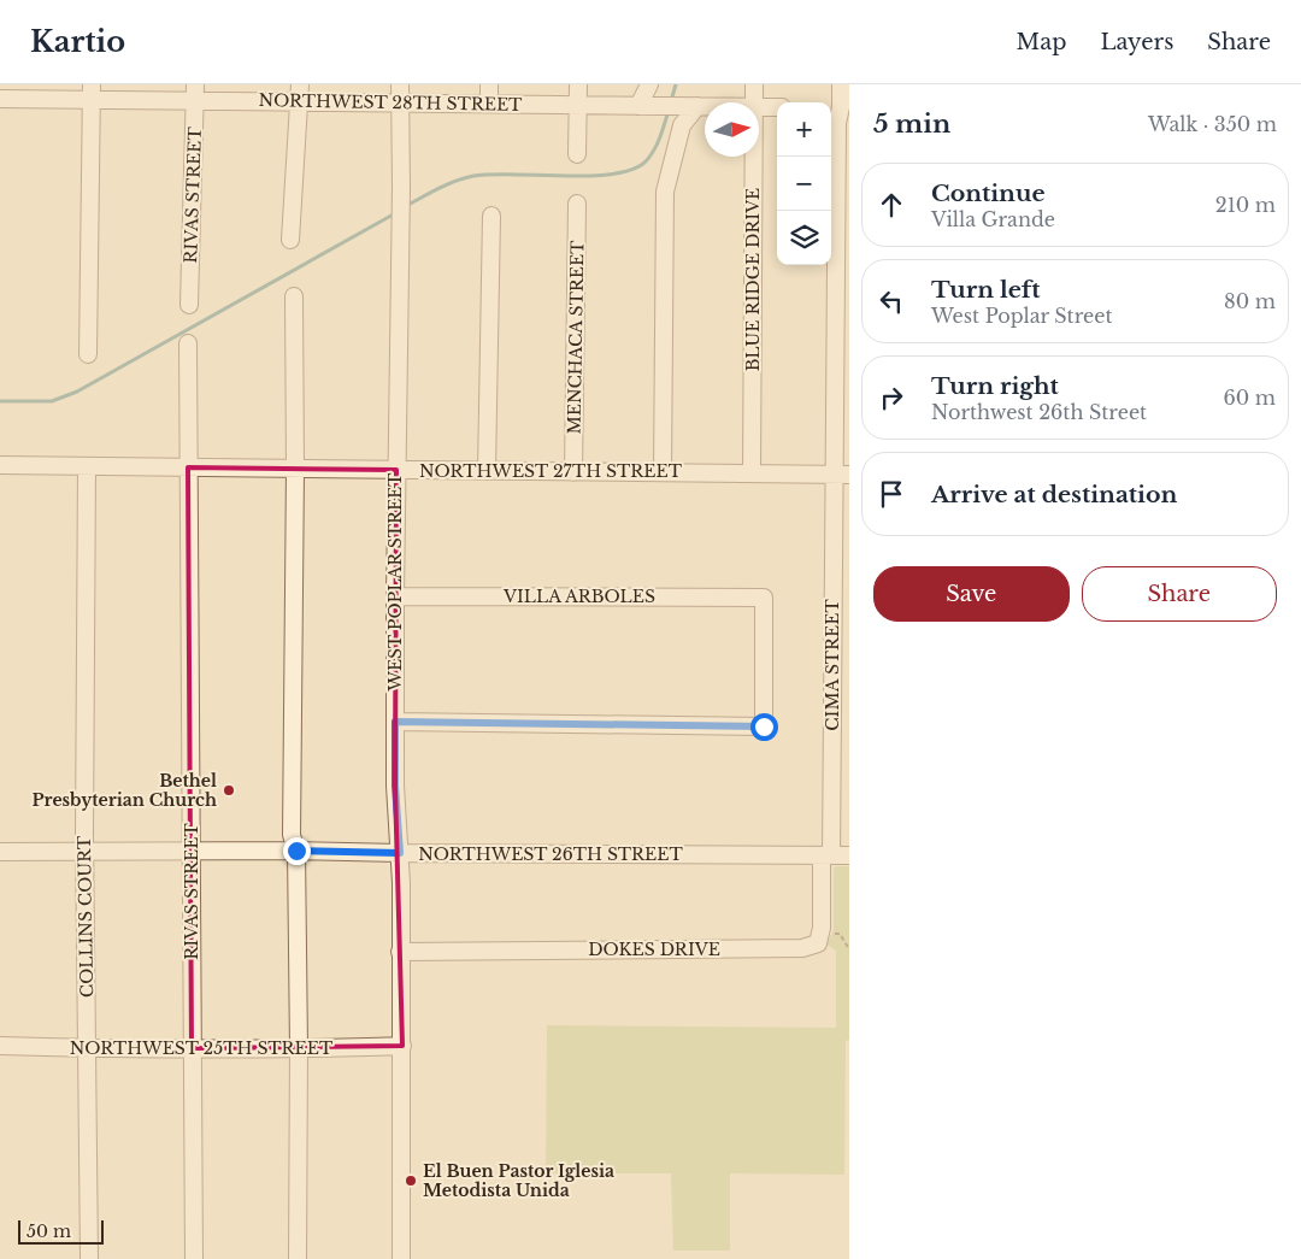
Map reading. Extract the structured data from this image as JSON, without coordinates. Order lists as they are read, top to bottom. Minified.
{"streets":{"street":["NORTHWEST 28TH STREET","RIVAS STREET","BLUE RIDGE DRIVE","MENCHACA STREET","NORTHWEST 27TH STREET","WEST POPLAR STREET","VILLA ARBOLES","CIMA STREET","NORTHWEST 26TH STREET","COLLINS COURT","DOKES DRIVE","NORTHWEST 25TH STREET"]},"crossings":[["NORTHWEST 28TH STREET","RIVAS STREET"],["NORTHWEST 28TH STREET","WEST POPLAR STREET"],["RIVAS STREET","NORTHWEST 27TH STREET"],["RIVAS STREET","NORTHWEST 26TH STREET"],["RIVAS STREET","NORTHWEST 25TH STREET"],["BLUE RIDGE DRIVE","NORTHWEST 27TH STREET"],["MENCHACA STREET","NORTHWEST 27TH STREET"],["NORTHWEST 27TH STREET","WEST POPLAR STREET"],["NORTHWEST 27TH STREET","CIMA STREET"],["NORTHWEST 27TH STREET","COLLINS COURT"],["WEST POPLAR STREET","VILLA ARBOLES"],["WEST POPLAR STREET","NORTHWEST 26TH STREET"],["WEST POPLAR STREET","DOKES DRIVE"],["WEST POPLAR STREET","NORTHWEST 25TH STREET"],["CIMA STREET","NORTHWEST 26TH STREET"],["NORTHWEST 26TH STREET","COLLINS COURT"],["COLLINS COURT","NORTHWEST 25TH STREET"]],"places":["Bethel Presbyterian Church","El Buen Pastor Iglesia Metodista Unida"],"scale_bar":"50 m","north":"right","page":{"header":"Kartio","nav":["Map","Layers","Share"],"heading":["5 min","Walk · 350 m"],"map_buttons":["+","−"],"list":[["Continue","Villa Grande","210 m"],["Turn left","West Poplar Street","80 m"],["Turn right","Northwest 26th Street","60 m"],"Arrive at destination"],"buttons":["Save","Share"],"scale":"50 m"}}
